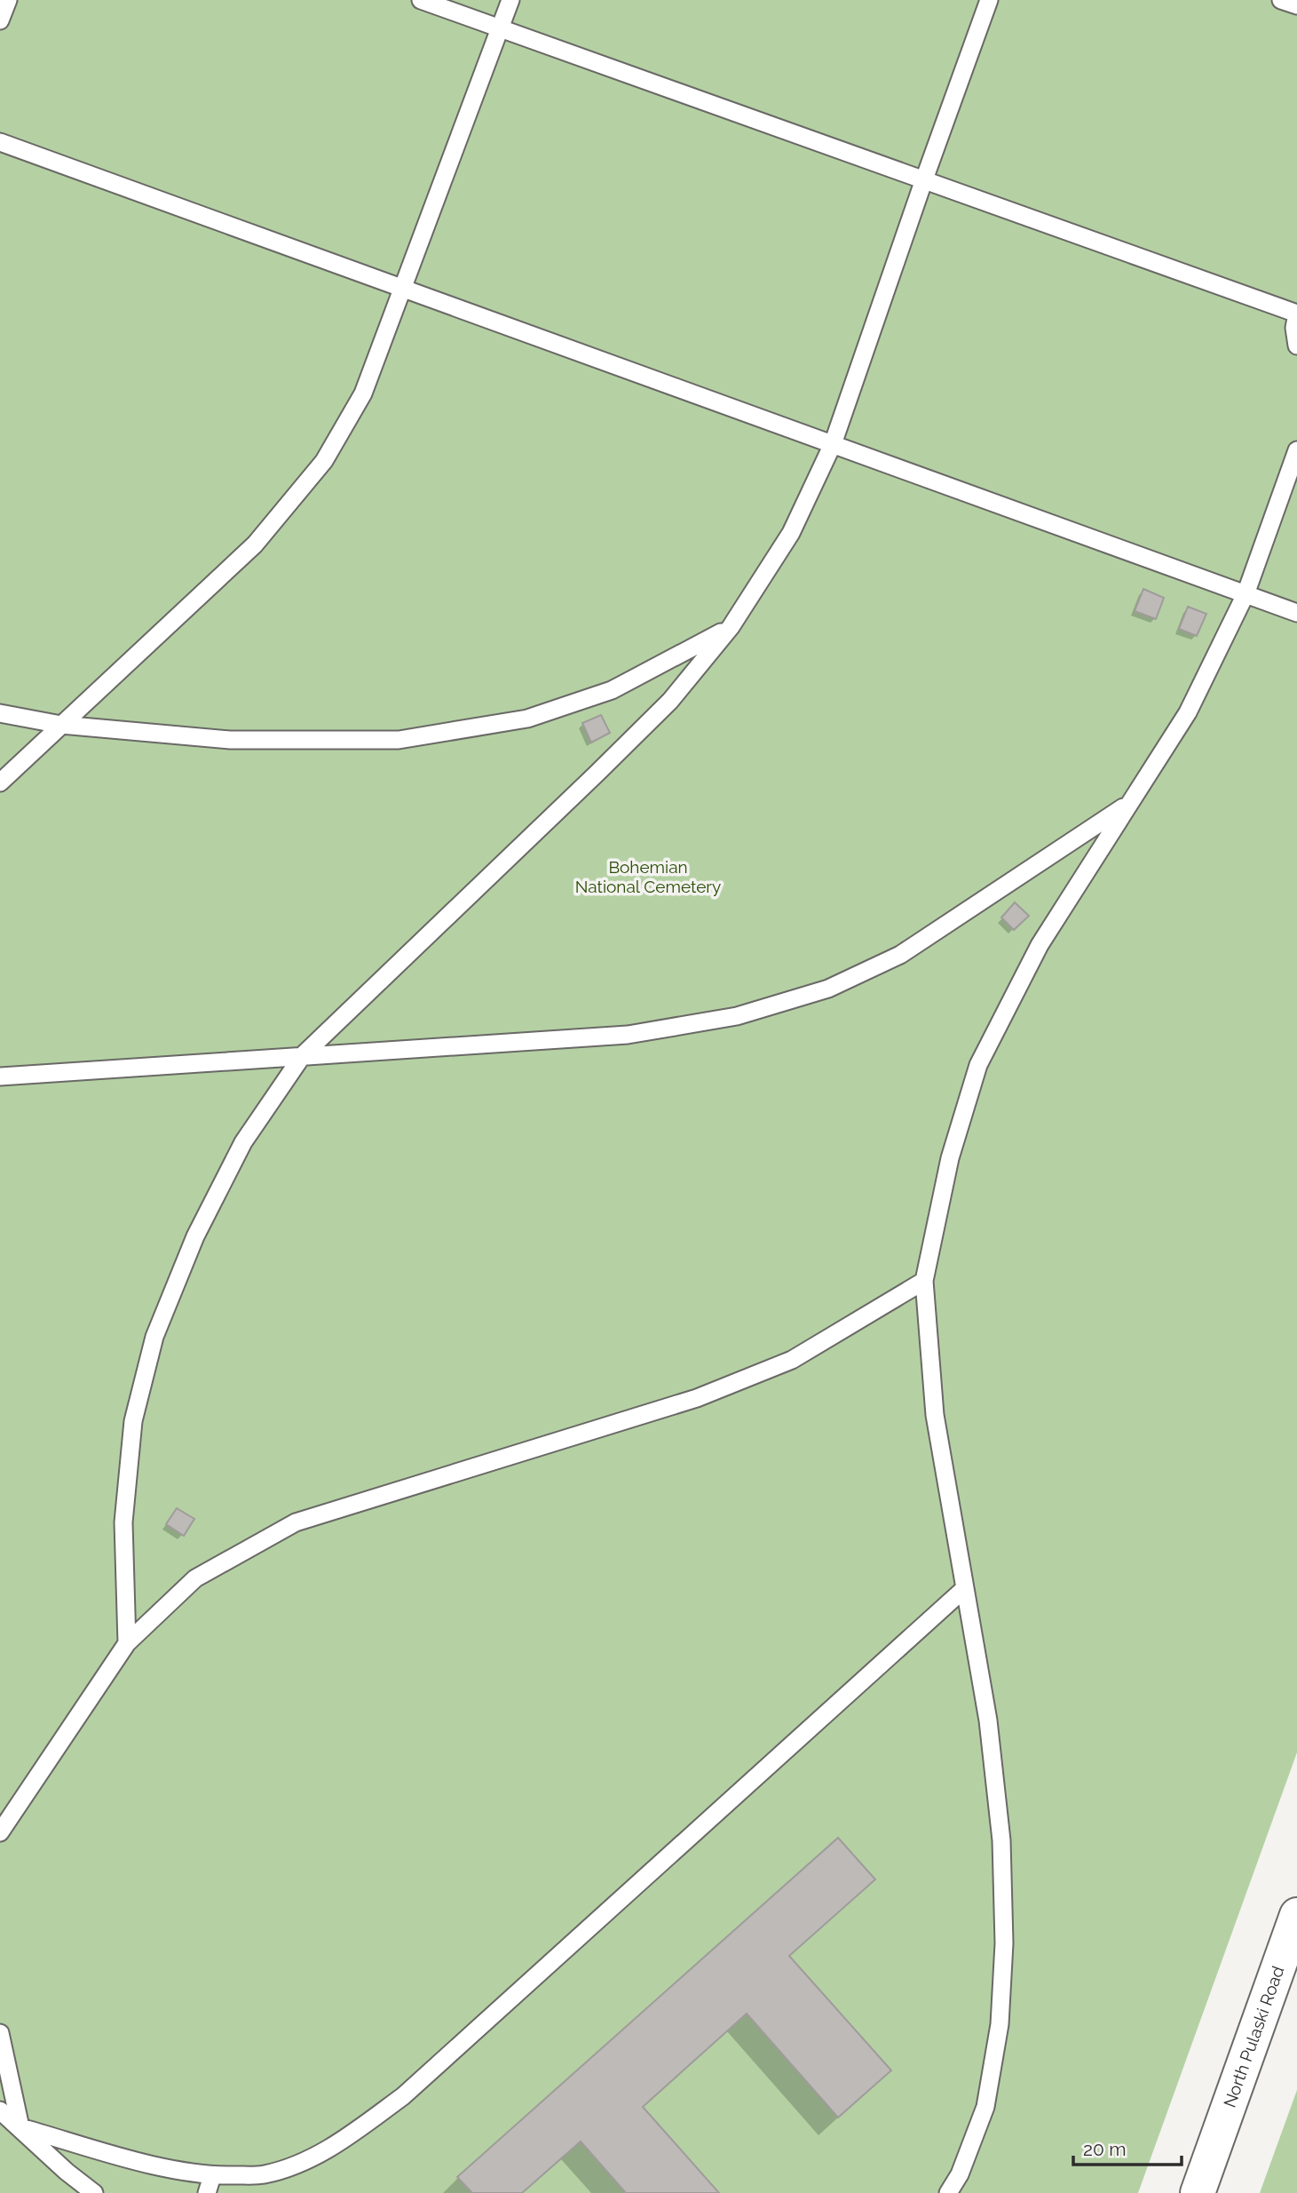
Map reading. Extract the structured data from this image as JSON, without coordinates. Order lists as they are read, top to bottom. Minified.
{"streets":{"main road":["North Pulaski Road"]},"parks":["Bohemian National Cemetery"],"scale_bar":"20 m"}
